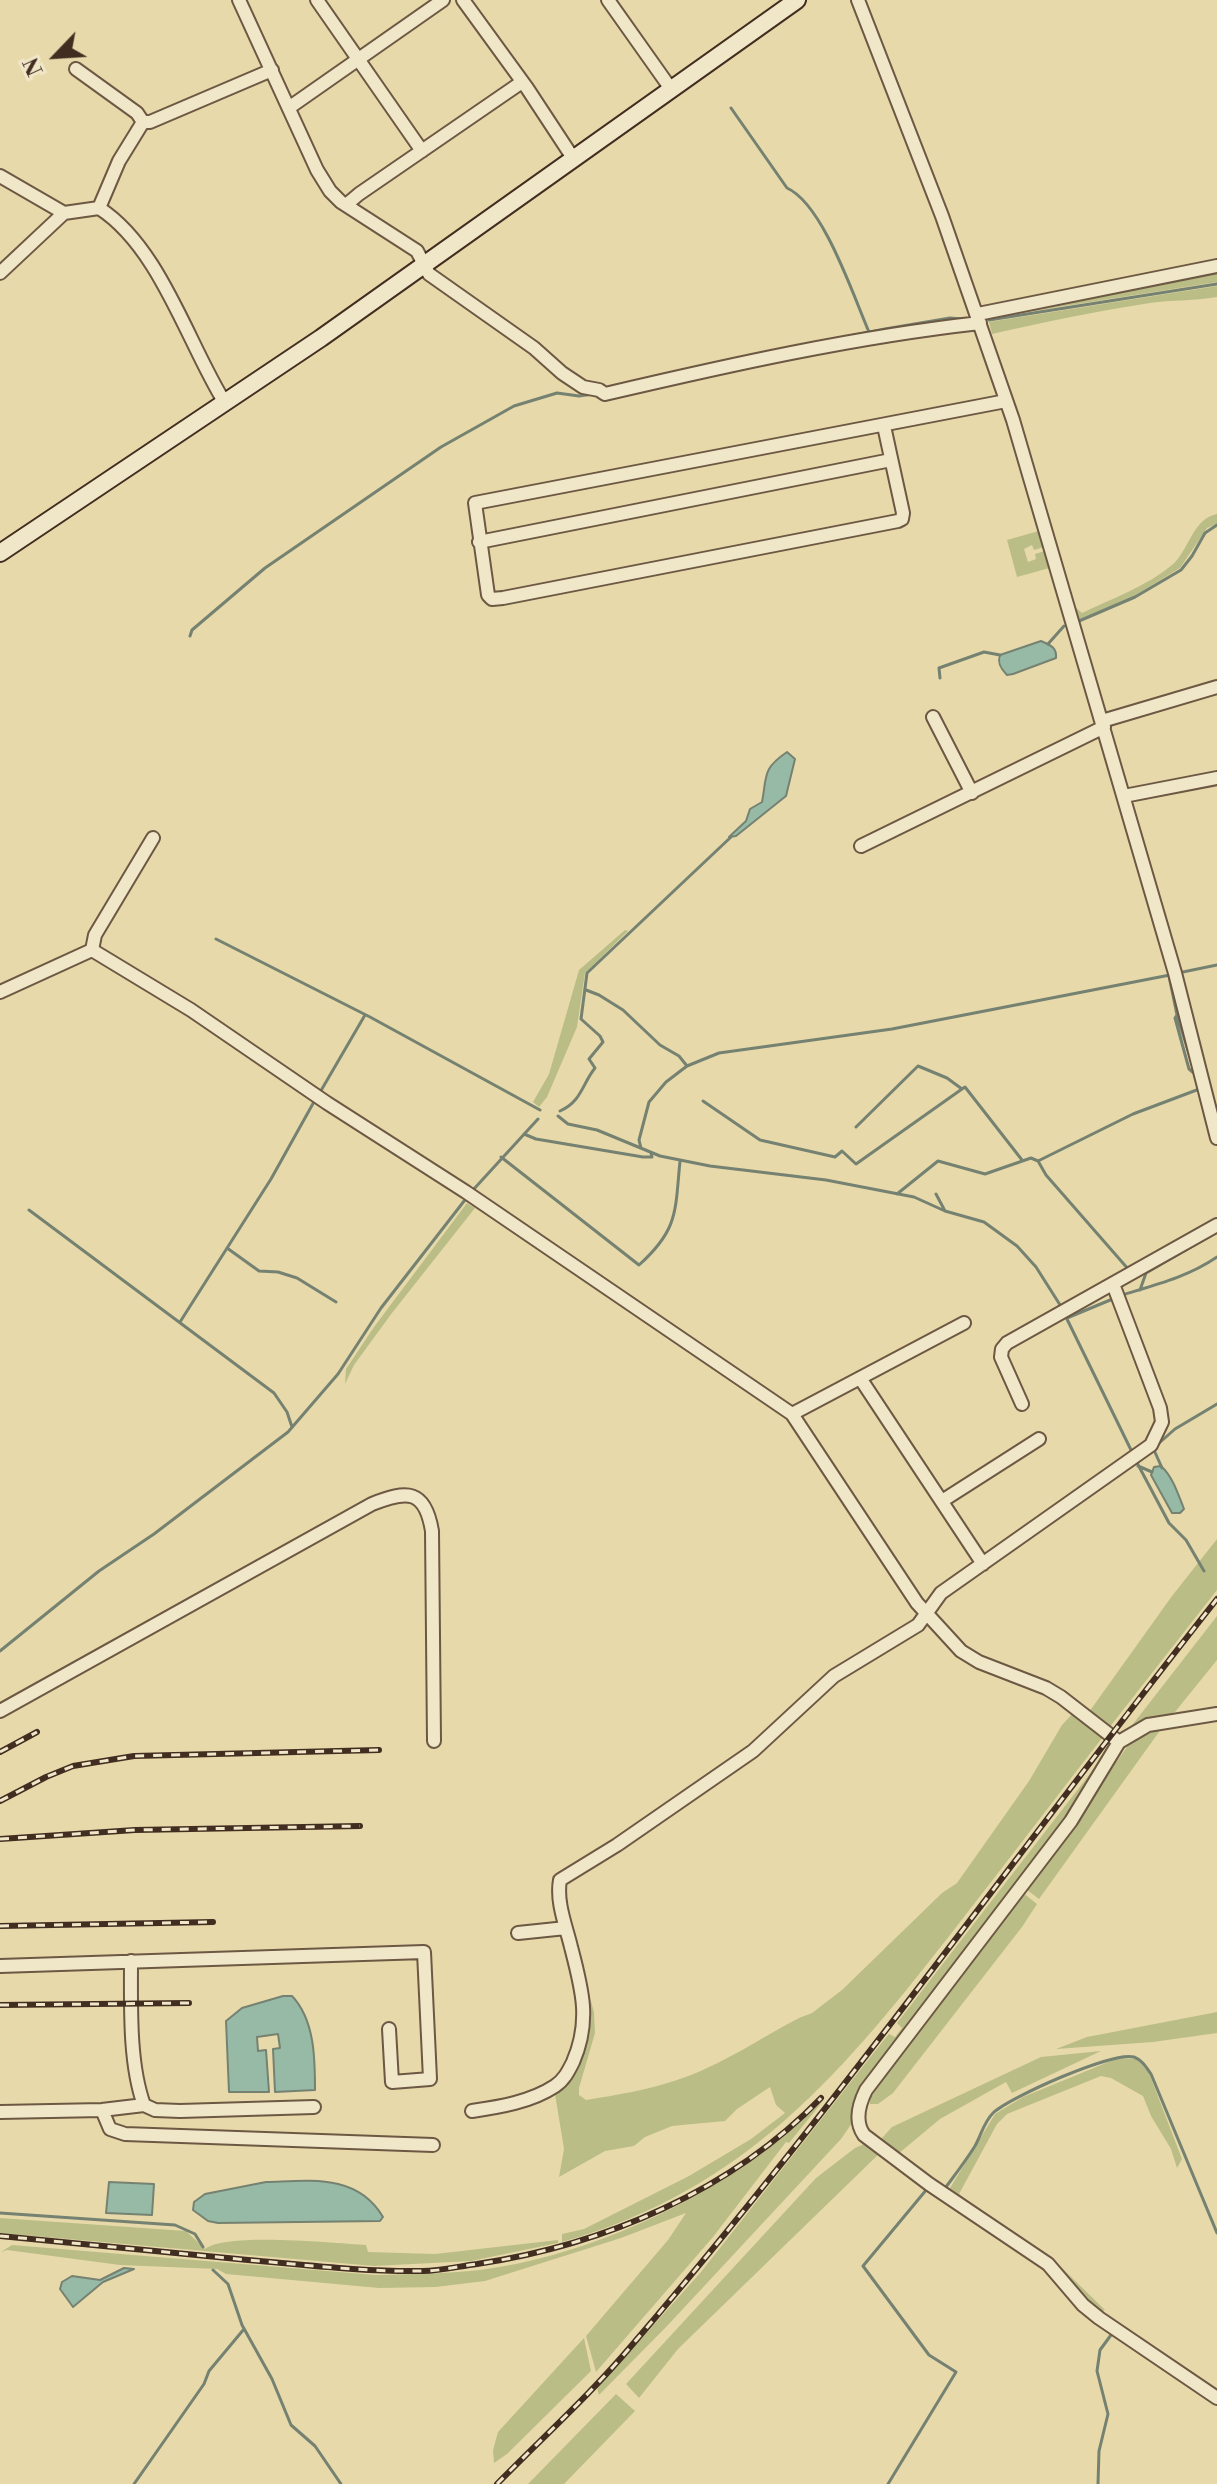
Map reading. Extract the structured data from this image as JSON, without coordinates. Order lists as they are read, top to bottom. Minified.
{"north":"bottom left"}
